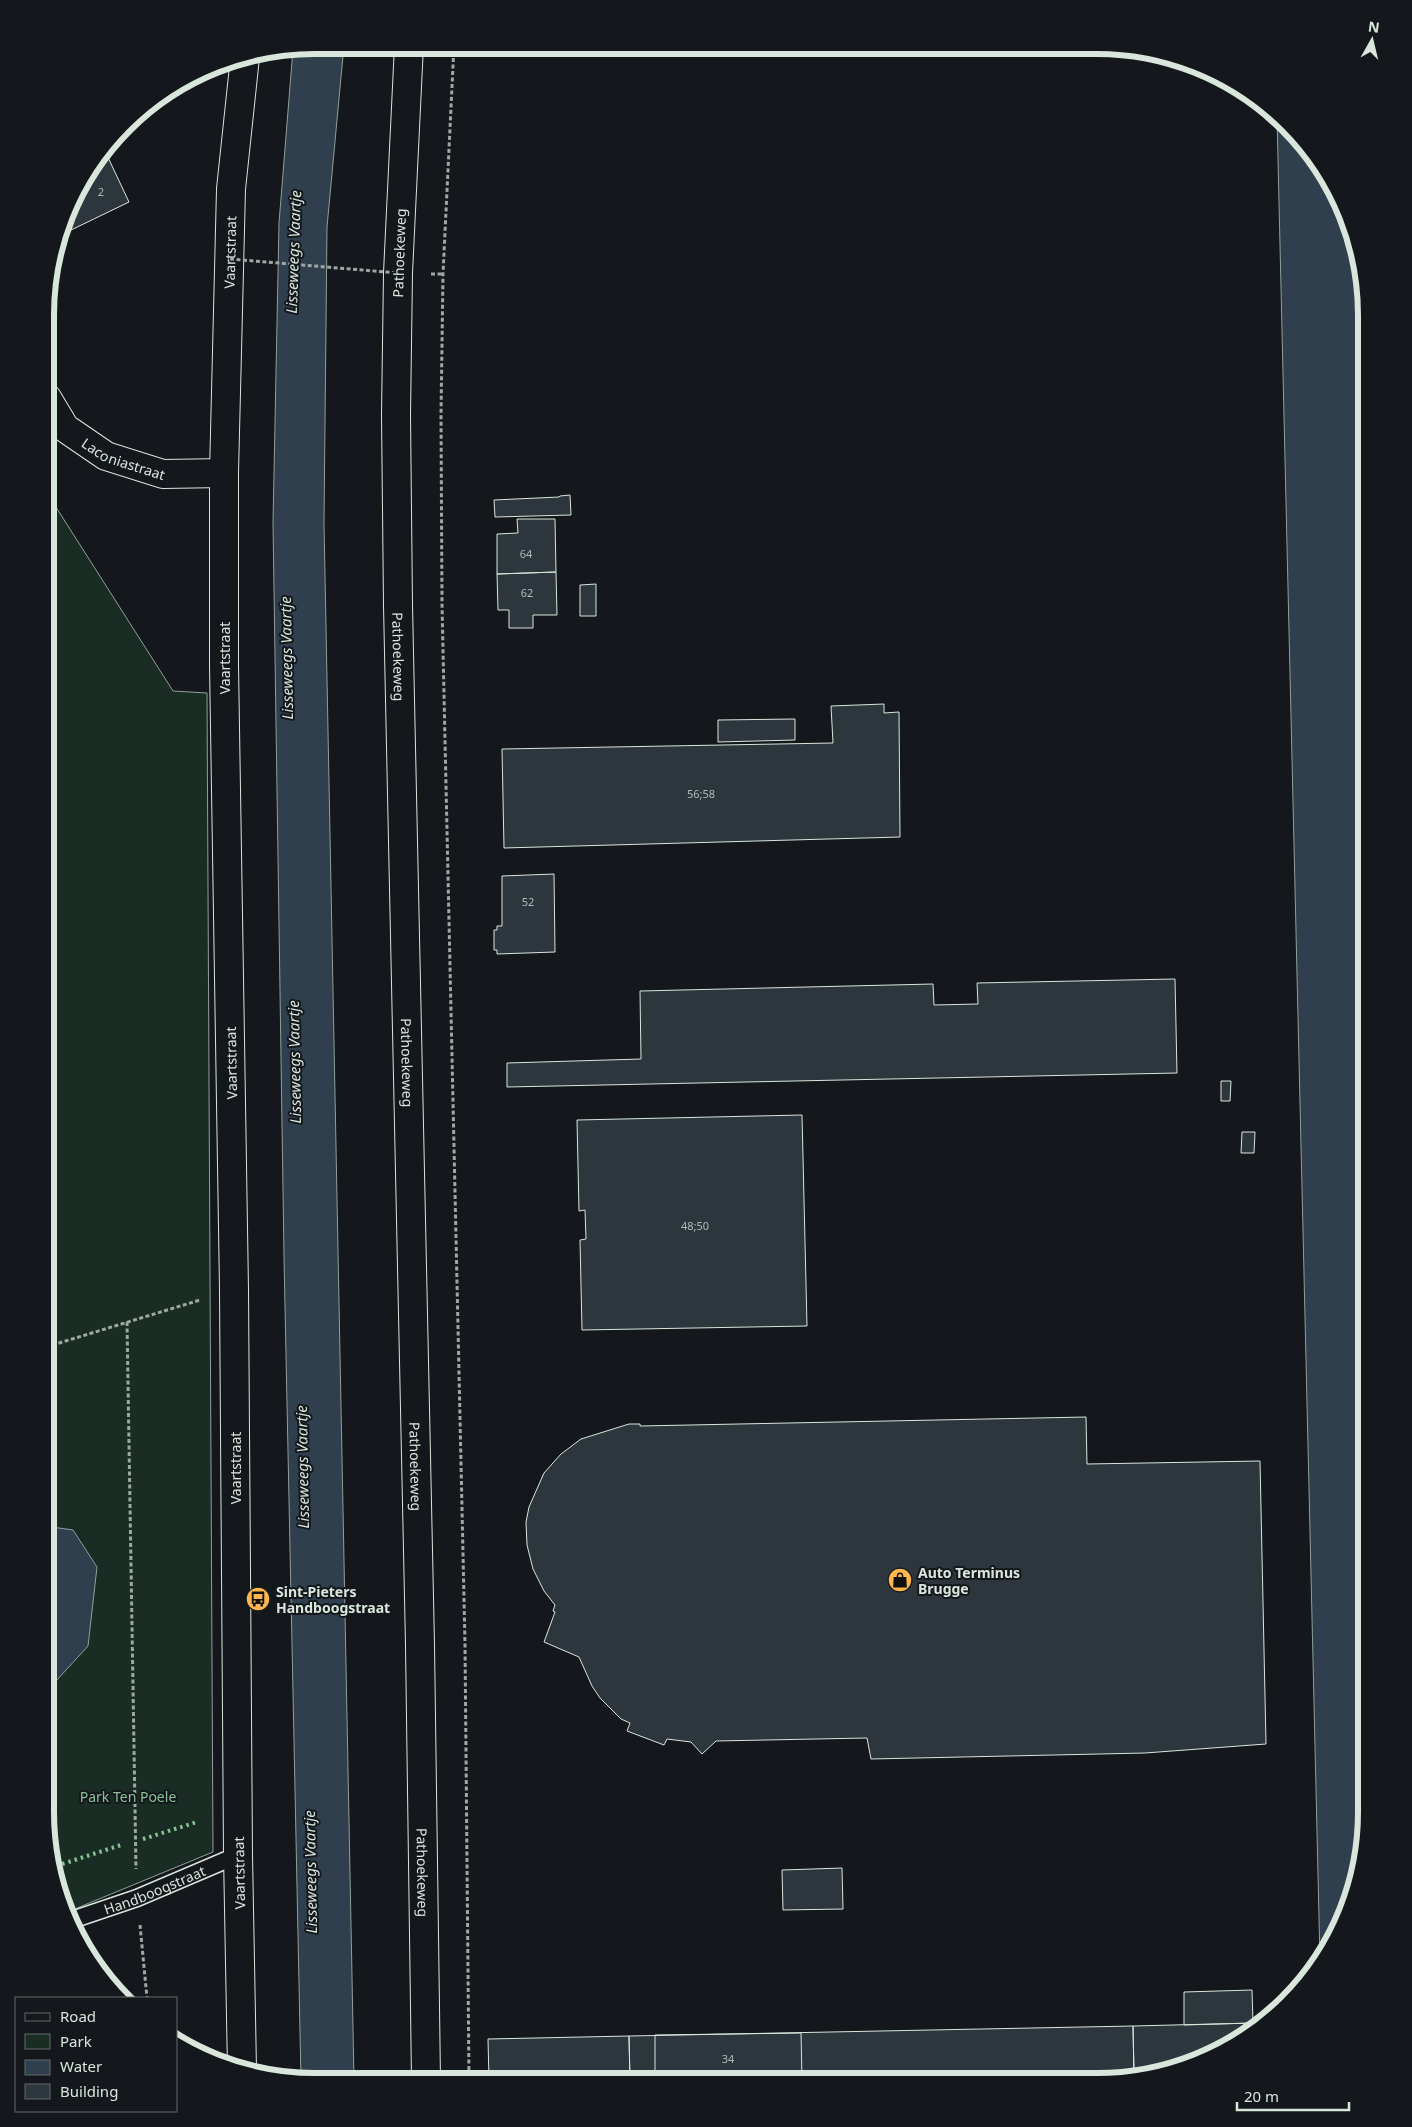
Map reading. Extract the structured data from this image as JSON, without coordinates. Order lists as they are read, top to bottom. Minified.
{"streets":{"street":["Vaartstraat","Pathoekeweg","Laconiastraat"],"lane":["Handboogstraat"]},"crossings":[["Vaartstraat","Laconiastraat"],["Vaartstraat","Handboogstraat"]],"water":["Lisseweegs Vaartje"],"parks":["Park Ten Poele"],"places":{"shop":["Auto Terminus Brugge"],"bus stop":["Sint-Pieters Handboogstraat"]},"house_numbers":["2","64","62","56;58","52","48;50","34"],"legend":["Road","Park","Water","Building"],"scale_bar":"20 m","north":"top"}
